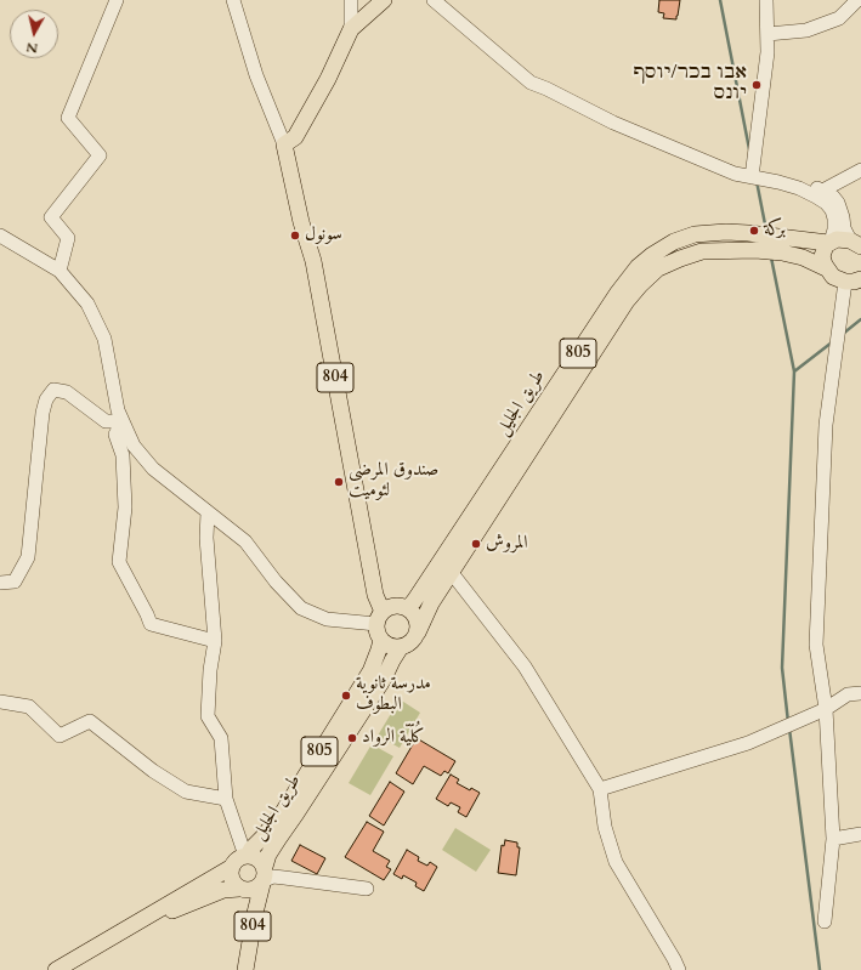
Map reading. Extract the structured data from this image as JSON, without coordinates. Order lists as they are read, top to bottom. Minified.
{"streets":{"main road":["805","804","طريق الجليل"]},"crossings":[["805","804"],["805","طريق الجليل"],["804","طريق الجليل"]],"places":["אבו בכר/יוסף יונס","بركة","سونول","صندوق المرضى لئوميت","المروش","مدرسة ثانوية البطوف","كُلّيّة الرواد"],"north":"bottom"}
